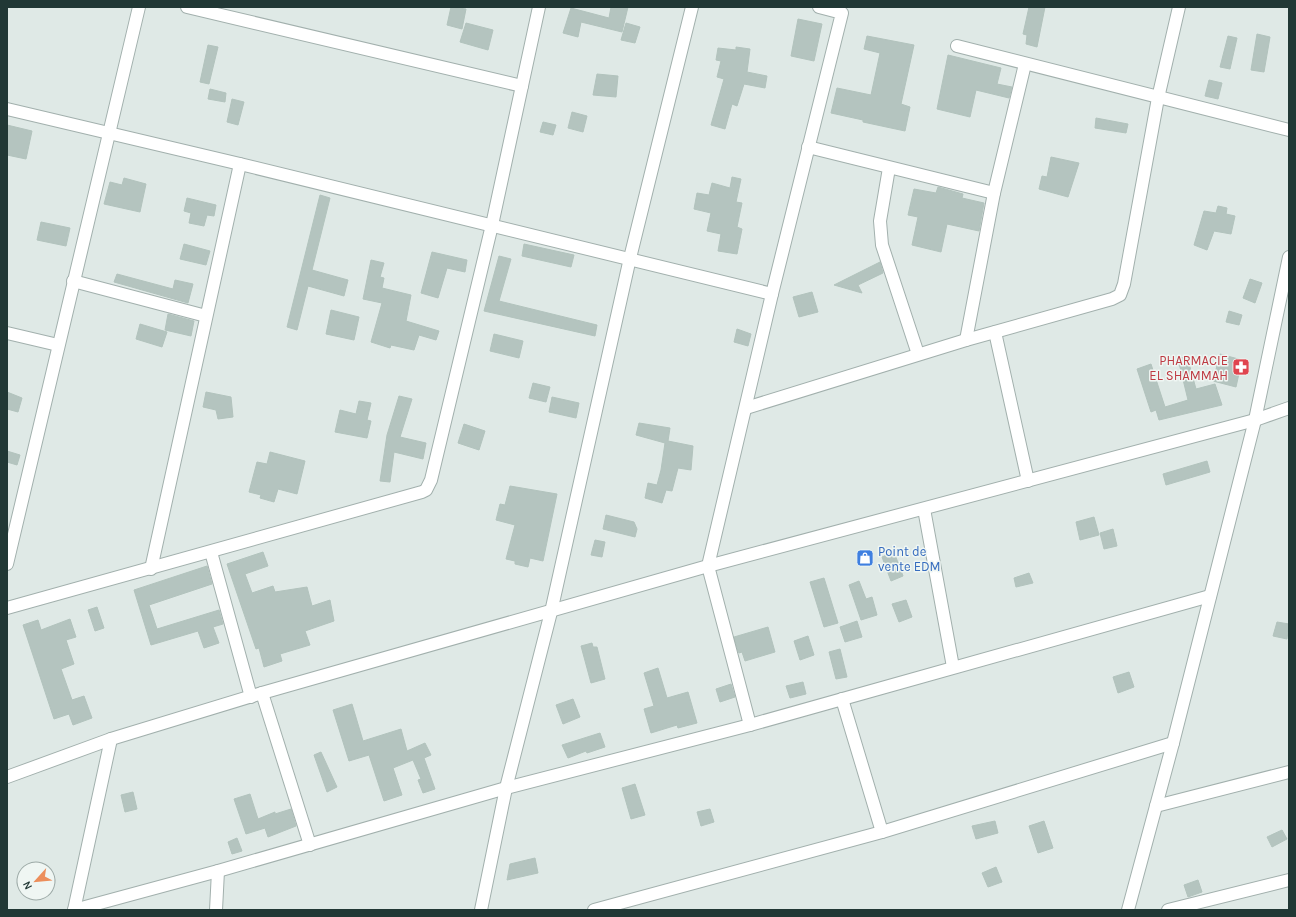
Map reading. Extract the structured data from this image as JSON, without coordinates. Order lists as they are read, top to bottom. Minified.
{"places":{"pharmacy":["PHARMACIE EL SHAMMAH"],"shop":["Point de vente EDM"]},"north":"bottom left"}
